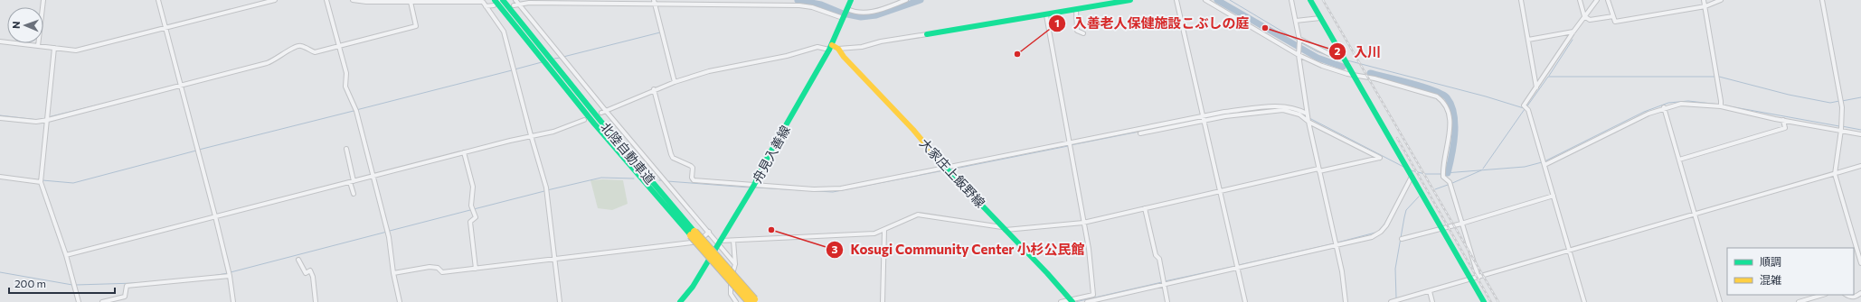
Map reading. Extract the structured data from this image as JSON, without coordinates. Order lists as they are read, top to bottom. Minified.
{"streets":{"main road":["北陸自動車道","舟見入善線","大家庄上飯野線"]},"crossings":[["舟見入善線","大家庄上飯野線"]],"places":["入川","入善老人保健施設こぶしの庭","Kosugi Community Center 小杉公民館"],"legend":["順調","混雑"],"scale_bar":"200 m","north":"left"}
